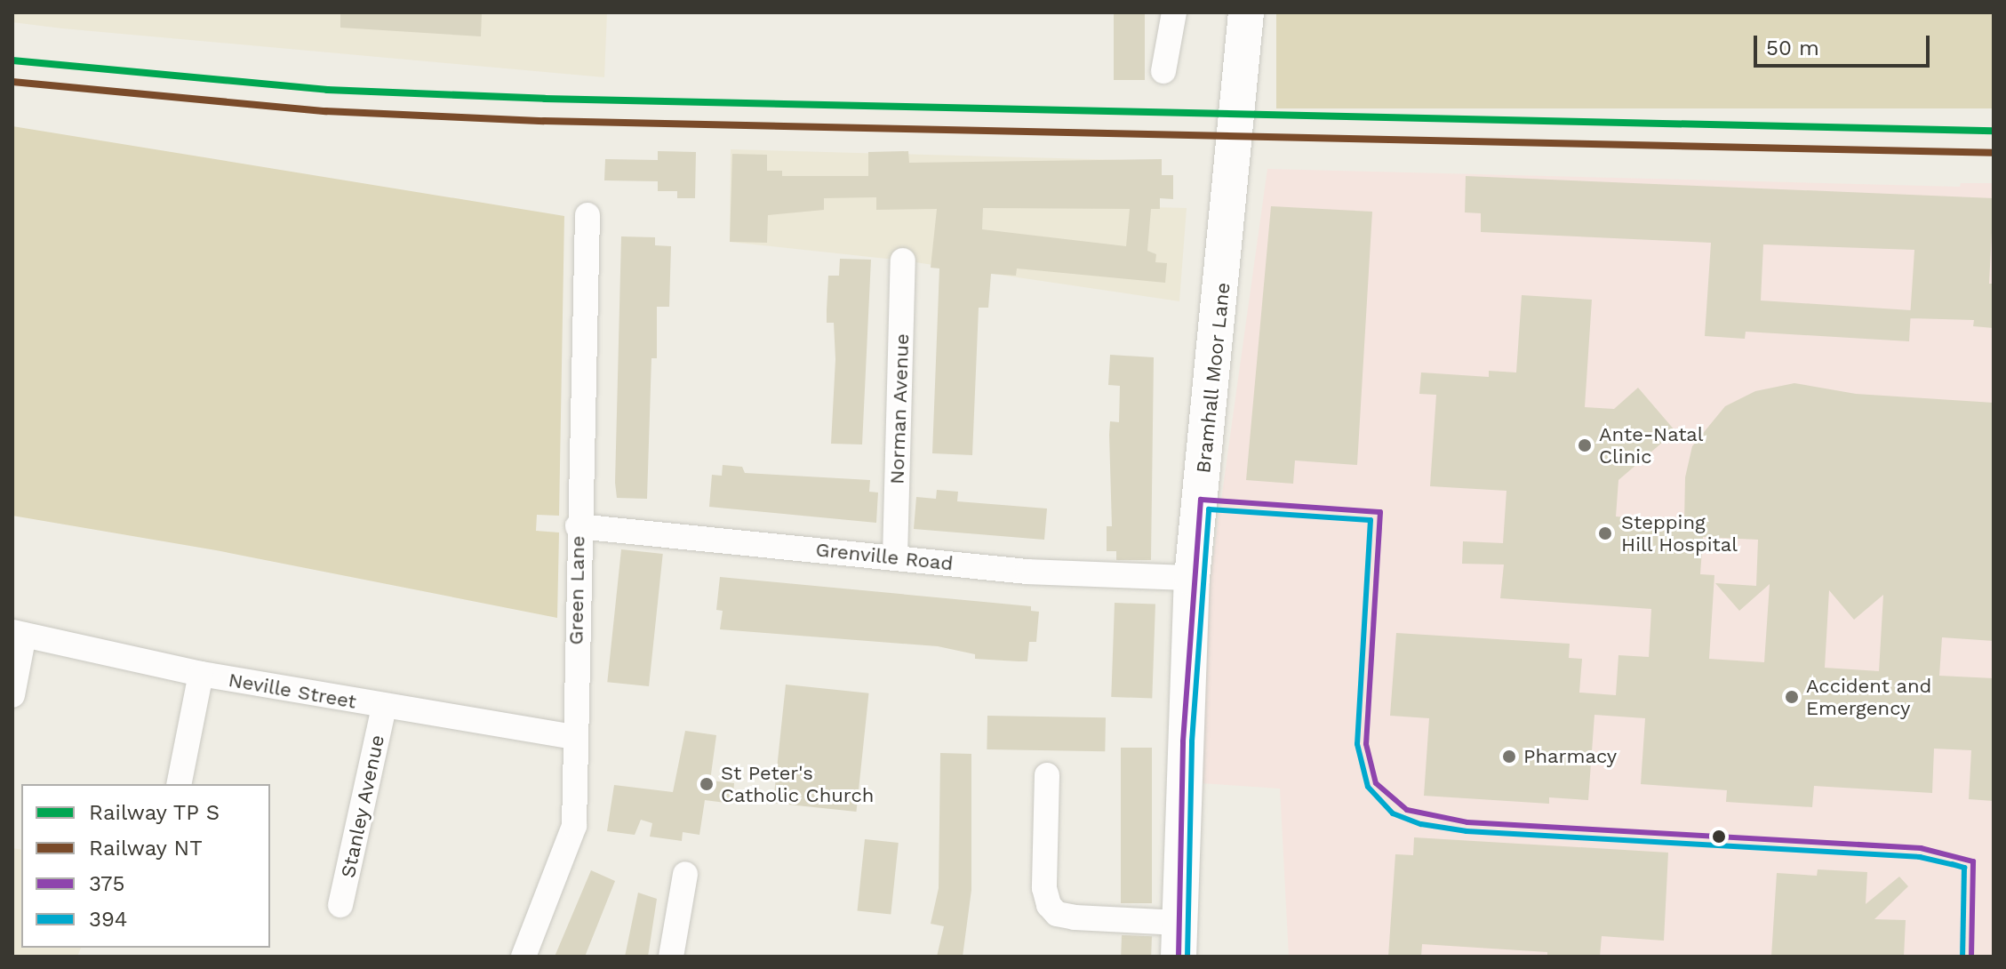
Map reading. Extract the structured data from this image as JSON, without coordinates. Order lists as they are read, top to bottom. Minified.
{"streets":{"street":["Bramhall Moor Lane","Norman Avenue","Grenville Road","Green Lane","Neville Street","Stanley Avenue"]},"crossings":[["Bramhall Moor Lane","Grenville Road"],["Norman Avenue","Grenville Road"],["Grenville Road","Green Lane"],["Green Lane","Neville Street"],["Neville Street","Stanley Avenue"]],"places":["Ante-Natal Clinic","Stepping Hill Hospital","Accident and Emergency","Pharmacy","St Peter's Catholic Church"],"lines":["rail line NT","transit line 375","transit line 394"],"legend":["Railway TP S","Railway NT","375","394"],"scale_bar":"50 m"}
